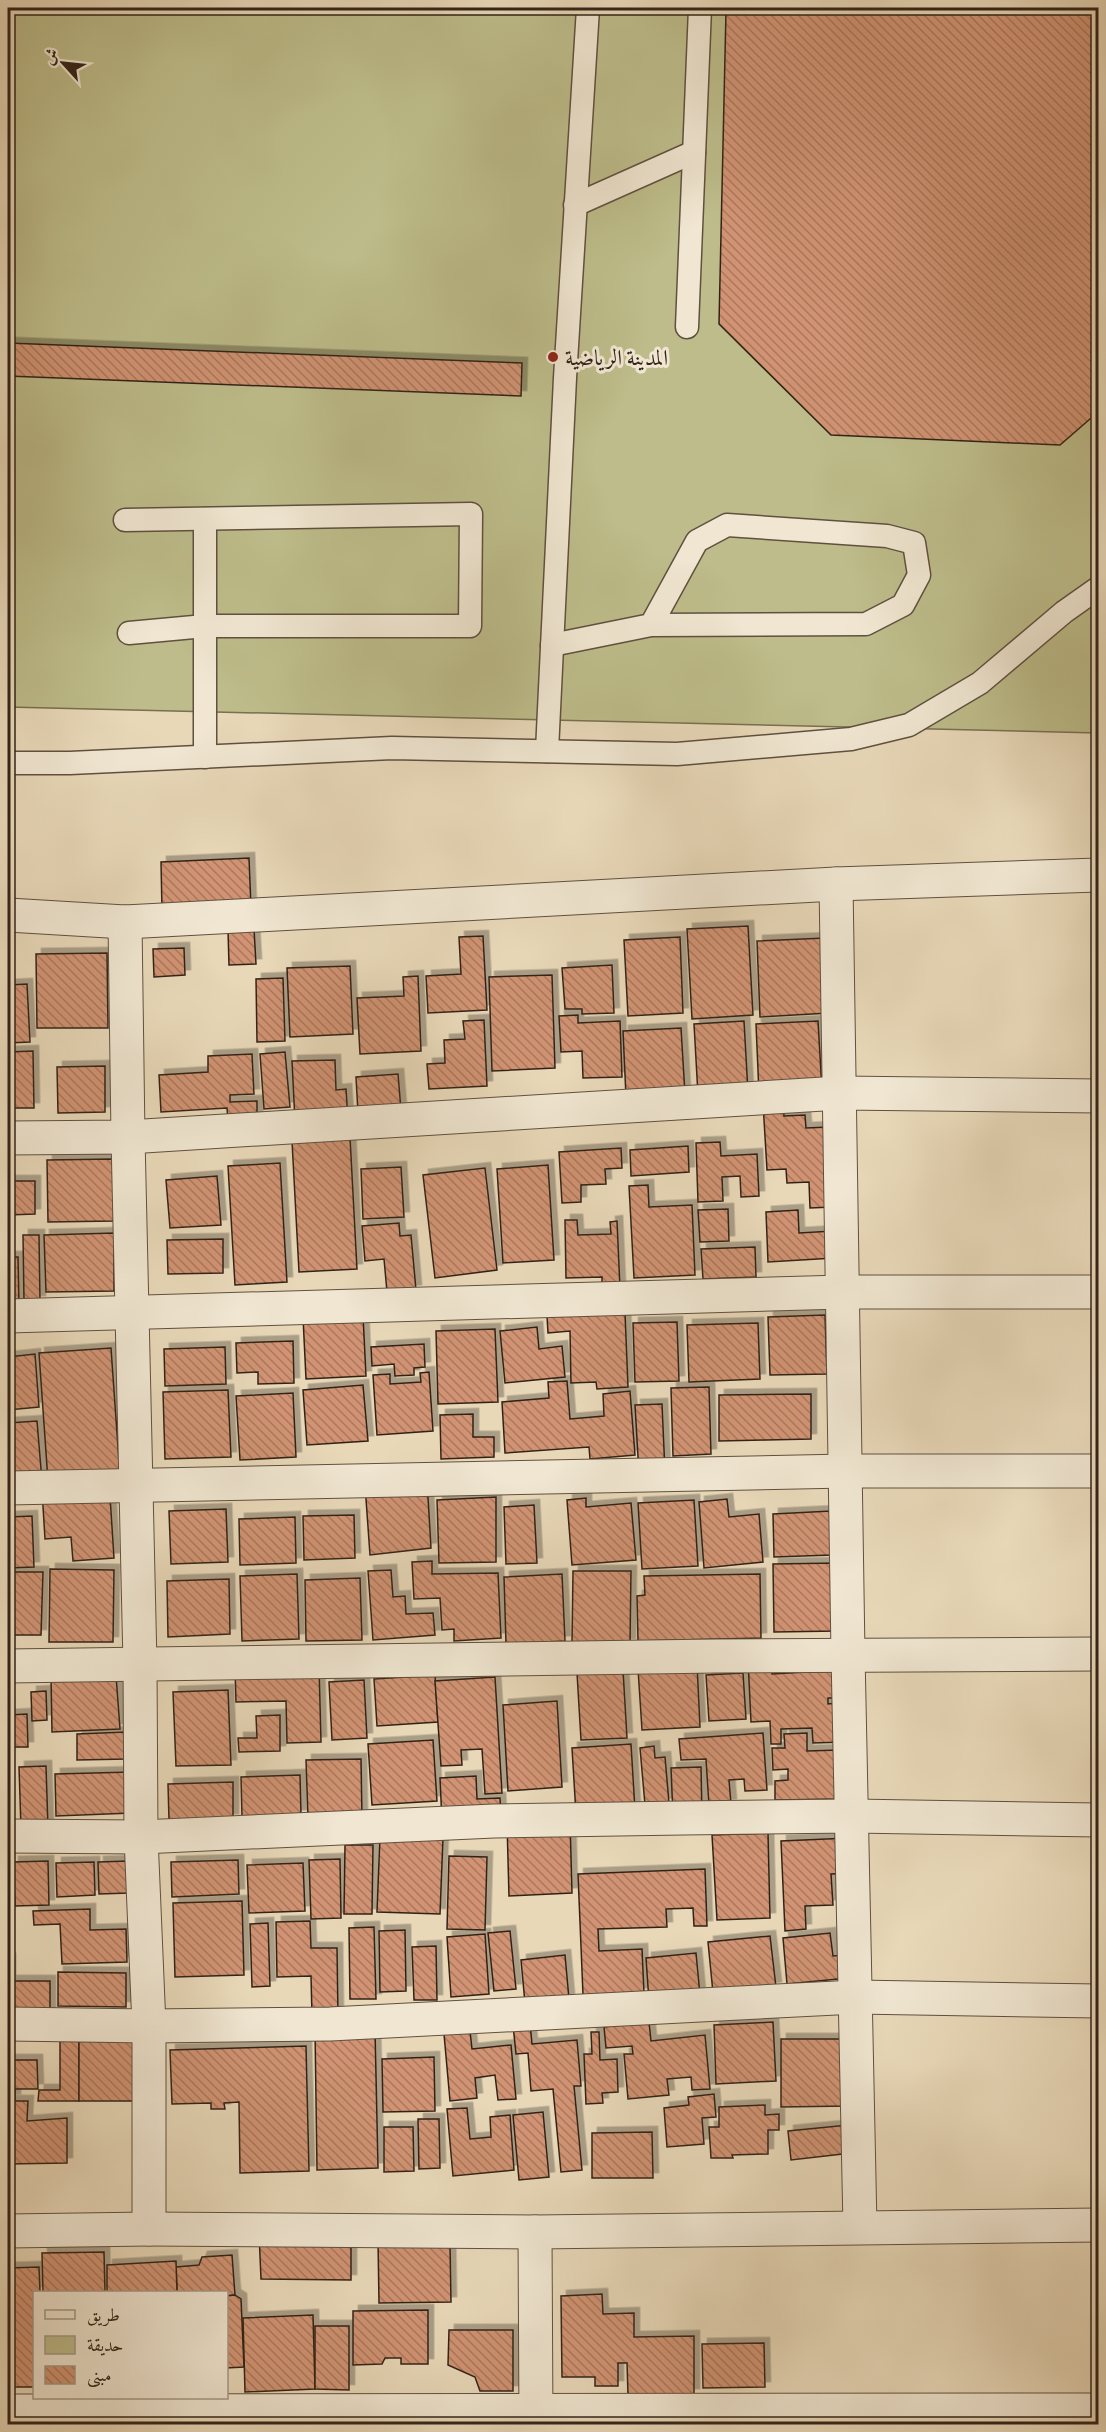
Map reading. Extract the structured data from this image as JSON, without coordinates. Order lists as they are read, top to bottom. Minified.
{"places":["المدينة الرياضية"],"legend":["طريق","حديقة","مبنى"],"north":"top left"}
